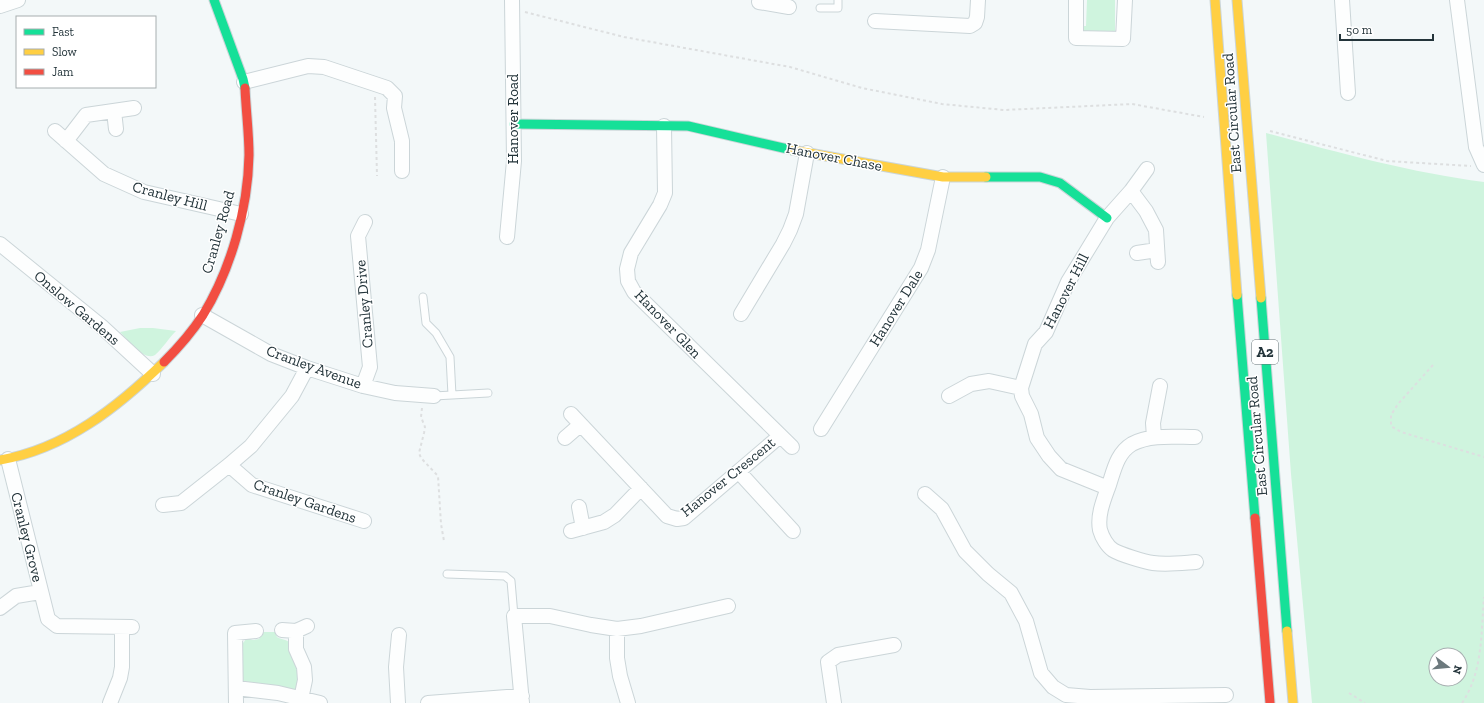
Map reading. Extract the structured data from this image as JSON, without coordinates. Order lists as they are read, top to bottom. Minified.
{"streets":{"main road":["East Circular Road","Hanover Chase","Cranley Road","A2"],"street":["Hanover Road","Cranley Hill","Hanover Hill","Cranley Drive","Onslow Gardens","Hanover Dale","Hanover Glen","Cranley Avenue","Hanover Crescent","Cranley Gardens","Cranley Grove"]},"crossings":[["Hanover Road","Hanover Chase"],["Hanover Chase","Hanover Hill"],["Hanover Chase","Hanover Dale"],["Hanover Chase","Hanover Glen"],["Cranley Hill","Cranley Road"],["Cranley Road","Onslow Gardens"],["Cranley Road","Cranley Avenue"],["Cranley Road","Cranley Grove"],["Cranley Drive","Cranley Avenue"],["Hanover Glen","Hanover Crescent"]],"legend":["Fast","Slow","Jam"],"scale_bar":"50 m","north":"right"}
